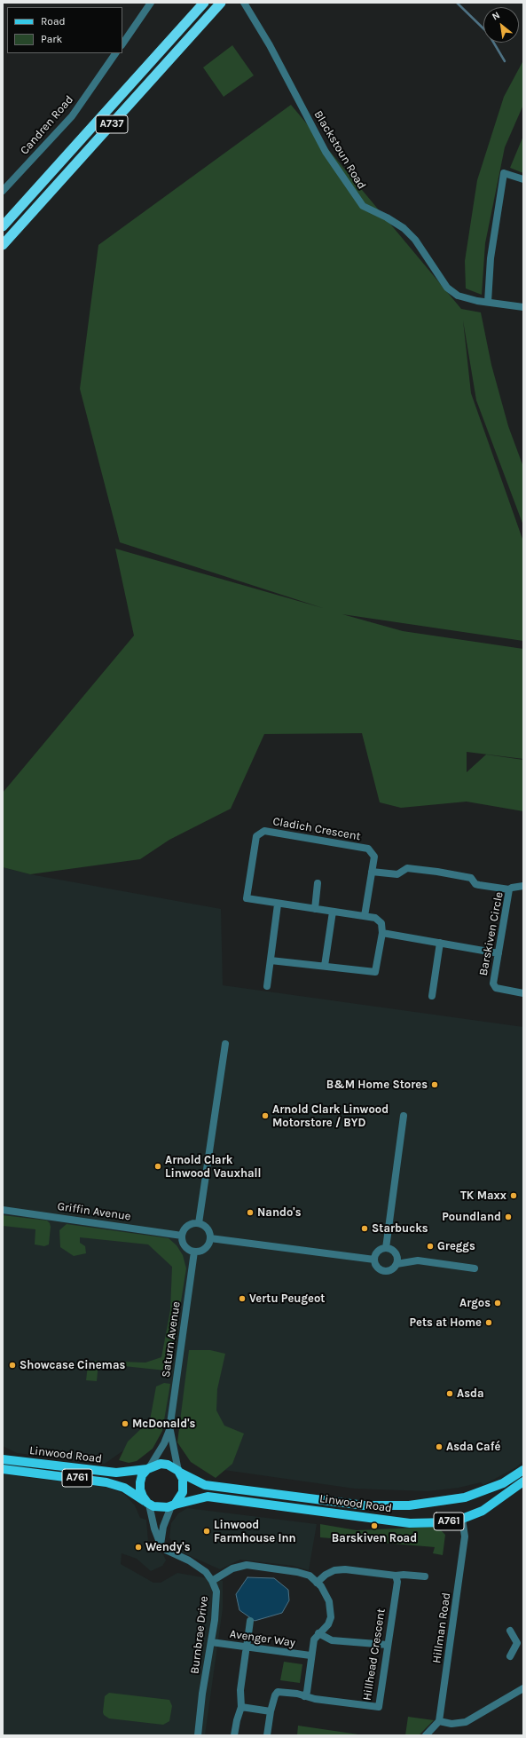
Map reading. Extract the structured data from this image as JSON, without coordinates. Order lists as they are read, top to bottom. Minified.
{"streets":{"highway":["A737"],"main road":["Linwood Road","A761"],"street":["Candren Road","Blackstoun Road","Cladich Crescent","Barskiven Circle","Griffin Avenue","Saturn Avenue","Hillman Road","Burnbrae Drive","Avenger Way","Hillhead Crescent"]},"crossings":[["Griffin Avenue","Saturn Avenue"],["Saturn Avenue","Linwood Road"],["Linwood Road","Hillman Road"],["Burnbrae Drive","Avenger Way"]],"places":["B&M Home Stores","Arnold Clark Linwood Motorstore / BYD","Arnold Clark Linwood Vauxhall","TK Maxx","Nando's","Poundland","Starbucks","Greggs","Vertu Peugeot","Argos","Pets at Home","Showcase Cinemas","Asda","McDonald's","Asda Café","Barskiven Road","Linwood Farmhouse Inn","Wendy's"],"legend":["Road","Park"],"north":"top left"}
